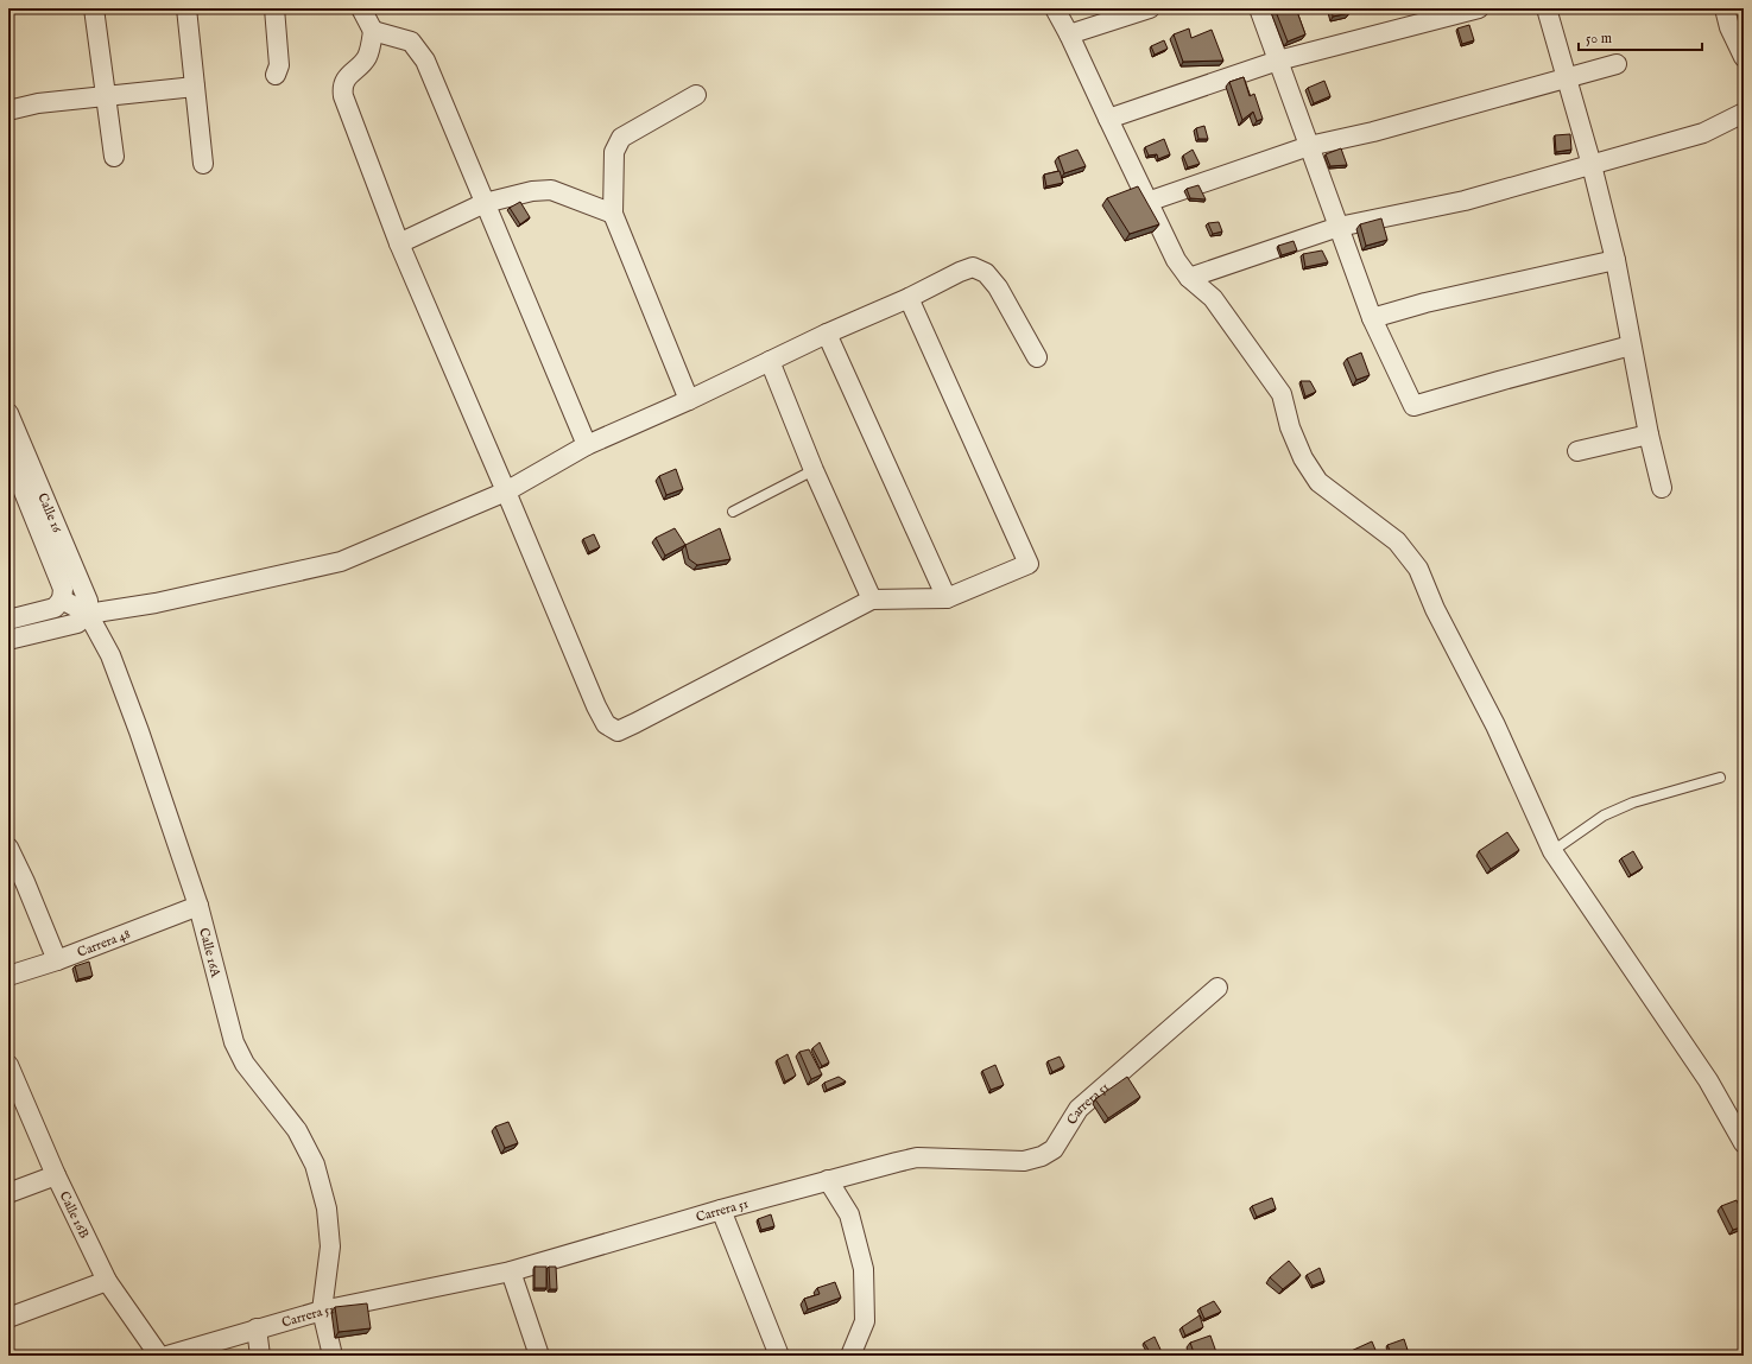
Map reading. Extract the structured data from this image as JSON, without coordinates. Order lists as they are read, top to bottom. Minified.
{"streets":{"street":["Calle 16","Carrera 48","Calle 16A","Carrera 51","Calle 16B"]},"crossings":[["Calle 16","Calle 16A"],["Carrera 48","Calle 16A"],["Calle 16A","Carrera 51"]],"scale_bar":"50 m"}
